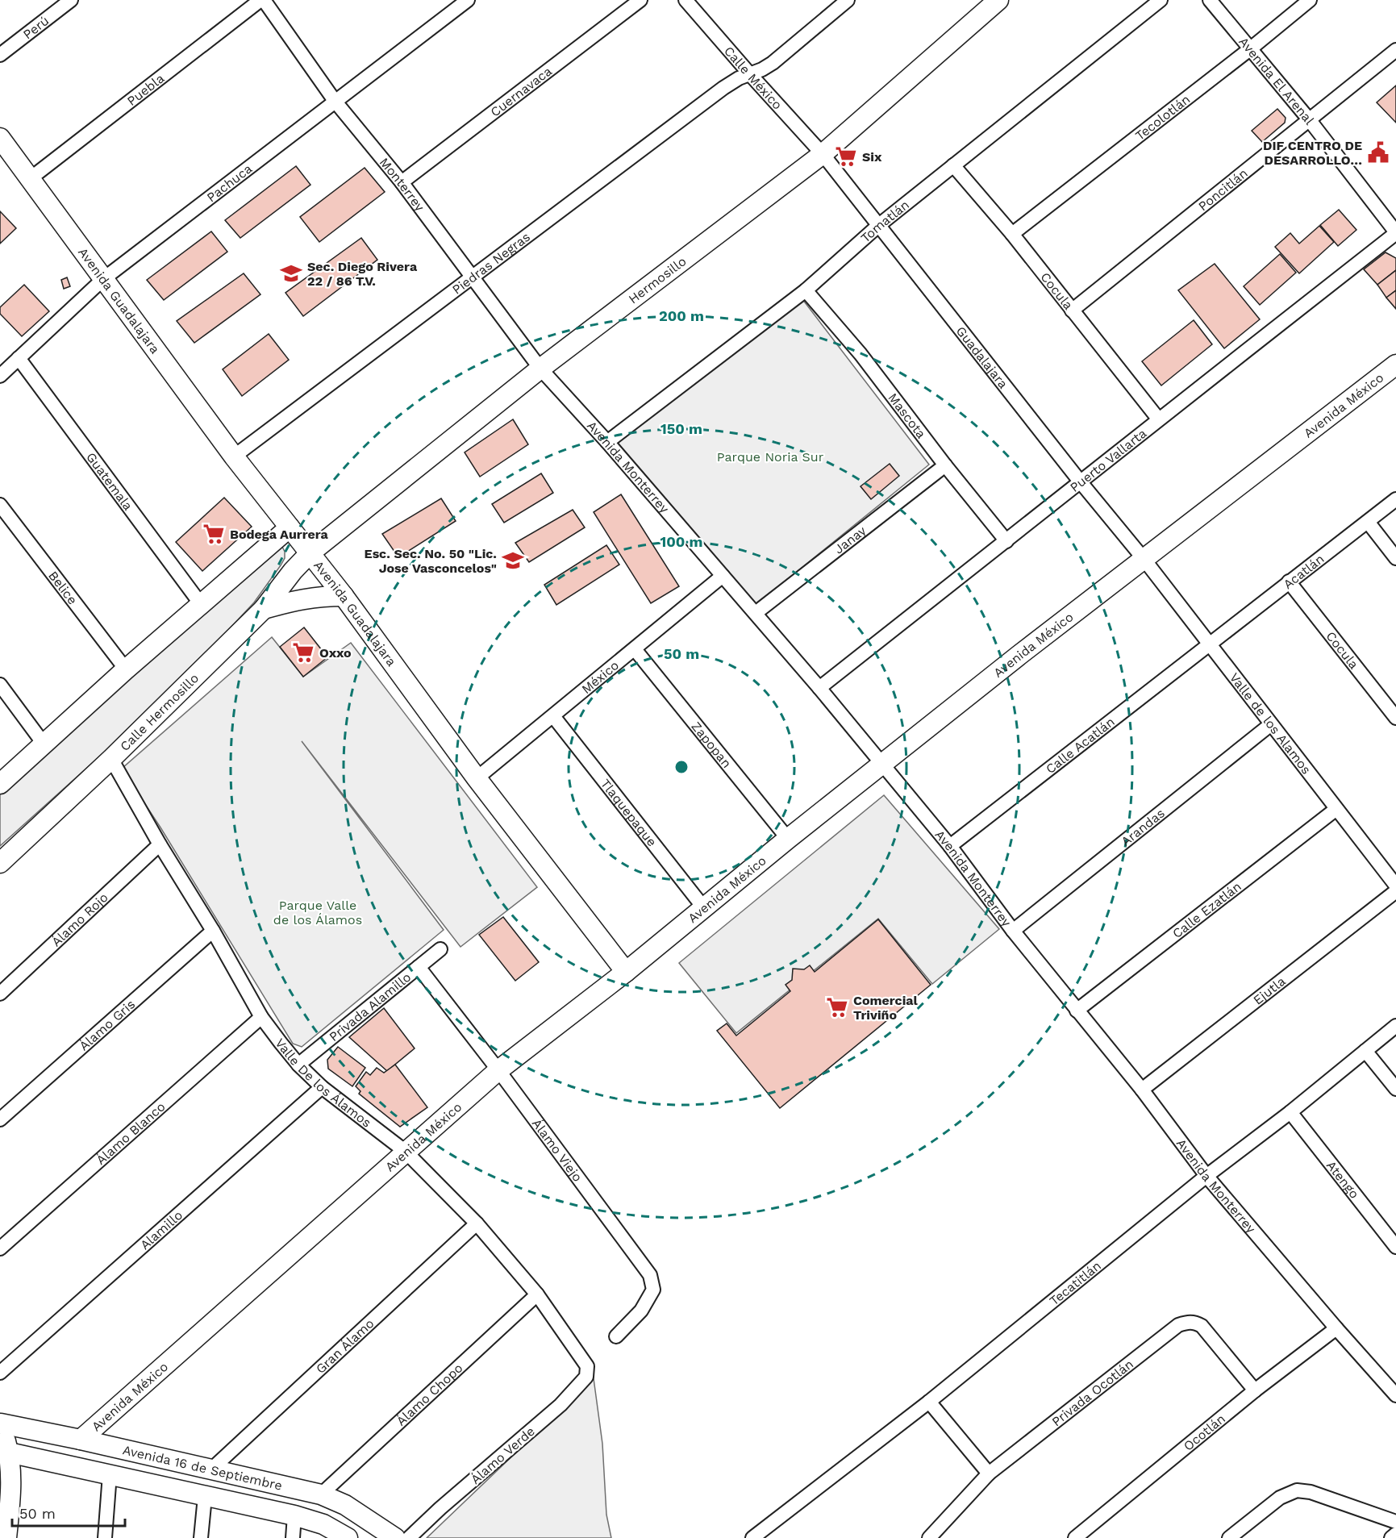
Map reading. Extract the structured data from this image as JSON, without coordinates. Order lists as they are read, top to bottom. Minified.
{"streets":{"street":["Perú","Calle México","Avenida El Arenal","Puebla","Cuernavaca","Tecolotlán","Pachuca","Monterrey","Poncitlán","Tomatlán","Piedras Negras","Hermosillo","Cocula","Avenida Guadalajara","Guadalajara","Avenida México","Mascota","Puerto Vallarta","Avenida Monterrey","Guatemala","Janay","Acatlán","Belice","México","Calle Hermosillo","Valle de los Alamos","Zapopan","Calle Acatlán","Tlaquepaque","Arandas","Calle Ezatlán","Álamo Rojo","Ejutla","Privada Alamillo","Álamo Gris","Valle De los Álamos","Álamo Blanco","Álamo Viejo","Atengo","Alamillo","Tecatitlán","Gran Álamo","Privada Ocotlán","Álamo Chopo","Ocotlán","Álamo Verde","Avenida 16 de Septiembre"]},"crossings":[["Calle México","Piedras Negras"],["Calle México","Hermosillo"],["Calle México","Guadalajara"],["Avenida El Arenal","Tecolotlán"],["Avenida El Arenal","Poncitlán"],["Avenida El Arenal","Puerto Vallarta"],["Puebla","Monterrey"],["Puebla","Avenida Guadalajara"],["Cuernavaca","Monterrey"],["Tecolotlán","Cocula"],["Pachuca","Monterrey"],["Pachuca","Avenida Guadalajara"],["Pachuca","Guatemala"],["Monterrey","Piedras Negras"],["Monterrey","Hermosillo"],["Monterrey","Avenida Monterrey"],["Poncitlán","Cocula"],["Tomatlán","Cocula"],["Tomatlán","Guadalajara"],["Tomatlán","Mascota"],["Tomatlán","Avenida Monterrey"],["Piedras Negras","Avenida Guadalajara"],["Hermosillo","Avenida Guadalajara"],["Hermosillo","Guadalajara"],["Hermosillo","Avenida Monterrey"],["Hermosillo","Calle Hermosillo"],["Cocula","Puerto Vallarta"],["Cocula","Acatlán"],["Avenida Guadalajara","Avenida México"],["Avenida Guadalajara","México"],["Avenida Guadalajara","Calle Hermosillo"],["Guadalajara","Avenida México"],["Guadalajara","Puerto Vallarta"],["Guadalajara","Valle de los Alamos"],["Avenida México","Avenida Monterrey"],["Avenida México","Valle de los Alamos"],["Avenida México","Zapopan"],["Avenida México","Tlaquepaque"],["Avenida México","Valle De los Álamos"],["Avenida México","Álamo Viejo"],["Avenida México","Avenida 16 de Septiembre"],["Mascota","Puerto Vallarta"],["Mascota","Janay"],["Puerto Vallarta","Avenida Monterrey"],["Avenida Monterrey","Janay"],["Avenida Monterrey","México"],["Avenida Monterrey","Calle Acatlán"],["Avenida Monterrey","Arandas"],["Avenida Monterrey","Calle Ezatlán"],["Avenida Monterrey","Ejutla"],["Avenida Monterrey","Tecatitlán"],["Avenida Monterrey","Ocotlán"],["Acatlán","Valle de los Alamos"],["Acatlán","Calle Acatlán"],["México","Zapopan"],["México","Tlaquepaque"],["Calle Hermosillo","Valle De los Álamos"],["Valle de los Alamos","Calle Acatlán"],["Valle de los Alamos","Arandas"],["Valle de los Alamos","Calle Ezatlán"],["Álamo Rojo","Valle De los Álamos"],["Privada Alamillo","Valle De los Álamos"],["Privada Alamillo","Álamo Viejo"],["Álamo Gris","Valle De los Álamos"],["Valle De los Álamos","Álamo Blanco"],["Valle De los Álamos","Alamillo"],["Valle De los Álamos","Gran Álamo"],["Valle De los Álamos","Álamo Chopo"],["Valle De los Álamos","Álamo Verde"],["Atengo","Tecatitlán"],["Gran Álamo","Avenida 16 de Septiembre"],["Privada Ocotlán","Ocotlán"],["Álamo Chopo","Avenida 16 de Septiembre"]],"parks":["Parque Noria Sur","Parque Valle de los Álamos"],"places":{"public building":["DIF CENTRO DE DESARROLLO…"],"supermarket":["Six","Bodega Aurrera","Oxxo","Comercial Triviño"],"school or university":["Sec. Diego Rivera 22 / 86 T.V.","Esc. Sec. No. 50 \"Lic. Jose Vasconcelos\""]},"scale_bar":"50 m","rings":["200 m","150 m","100 m","50 m"]}
